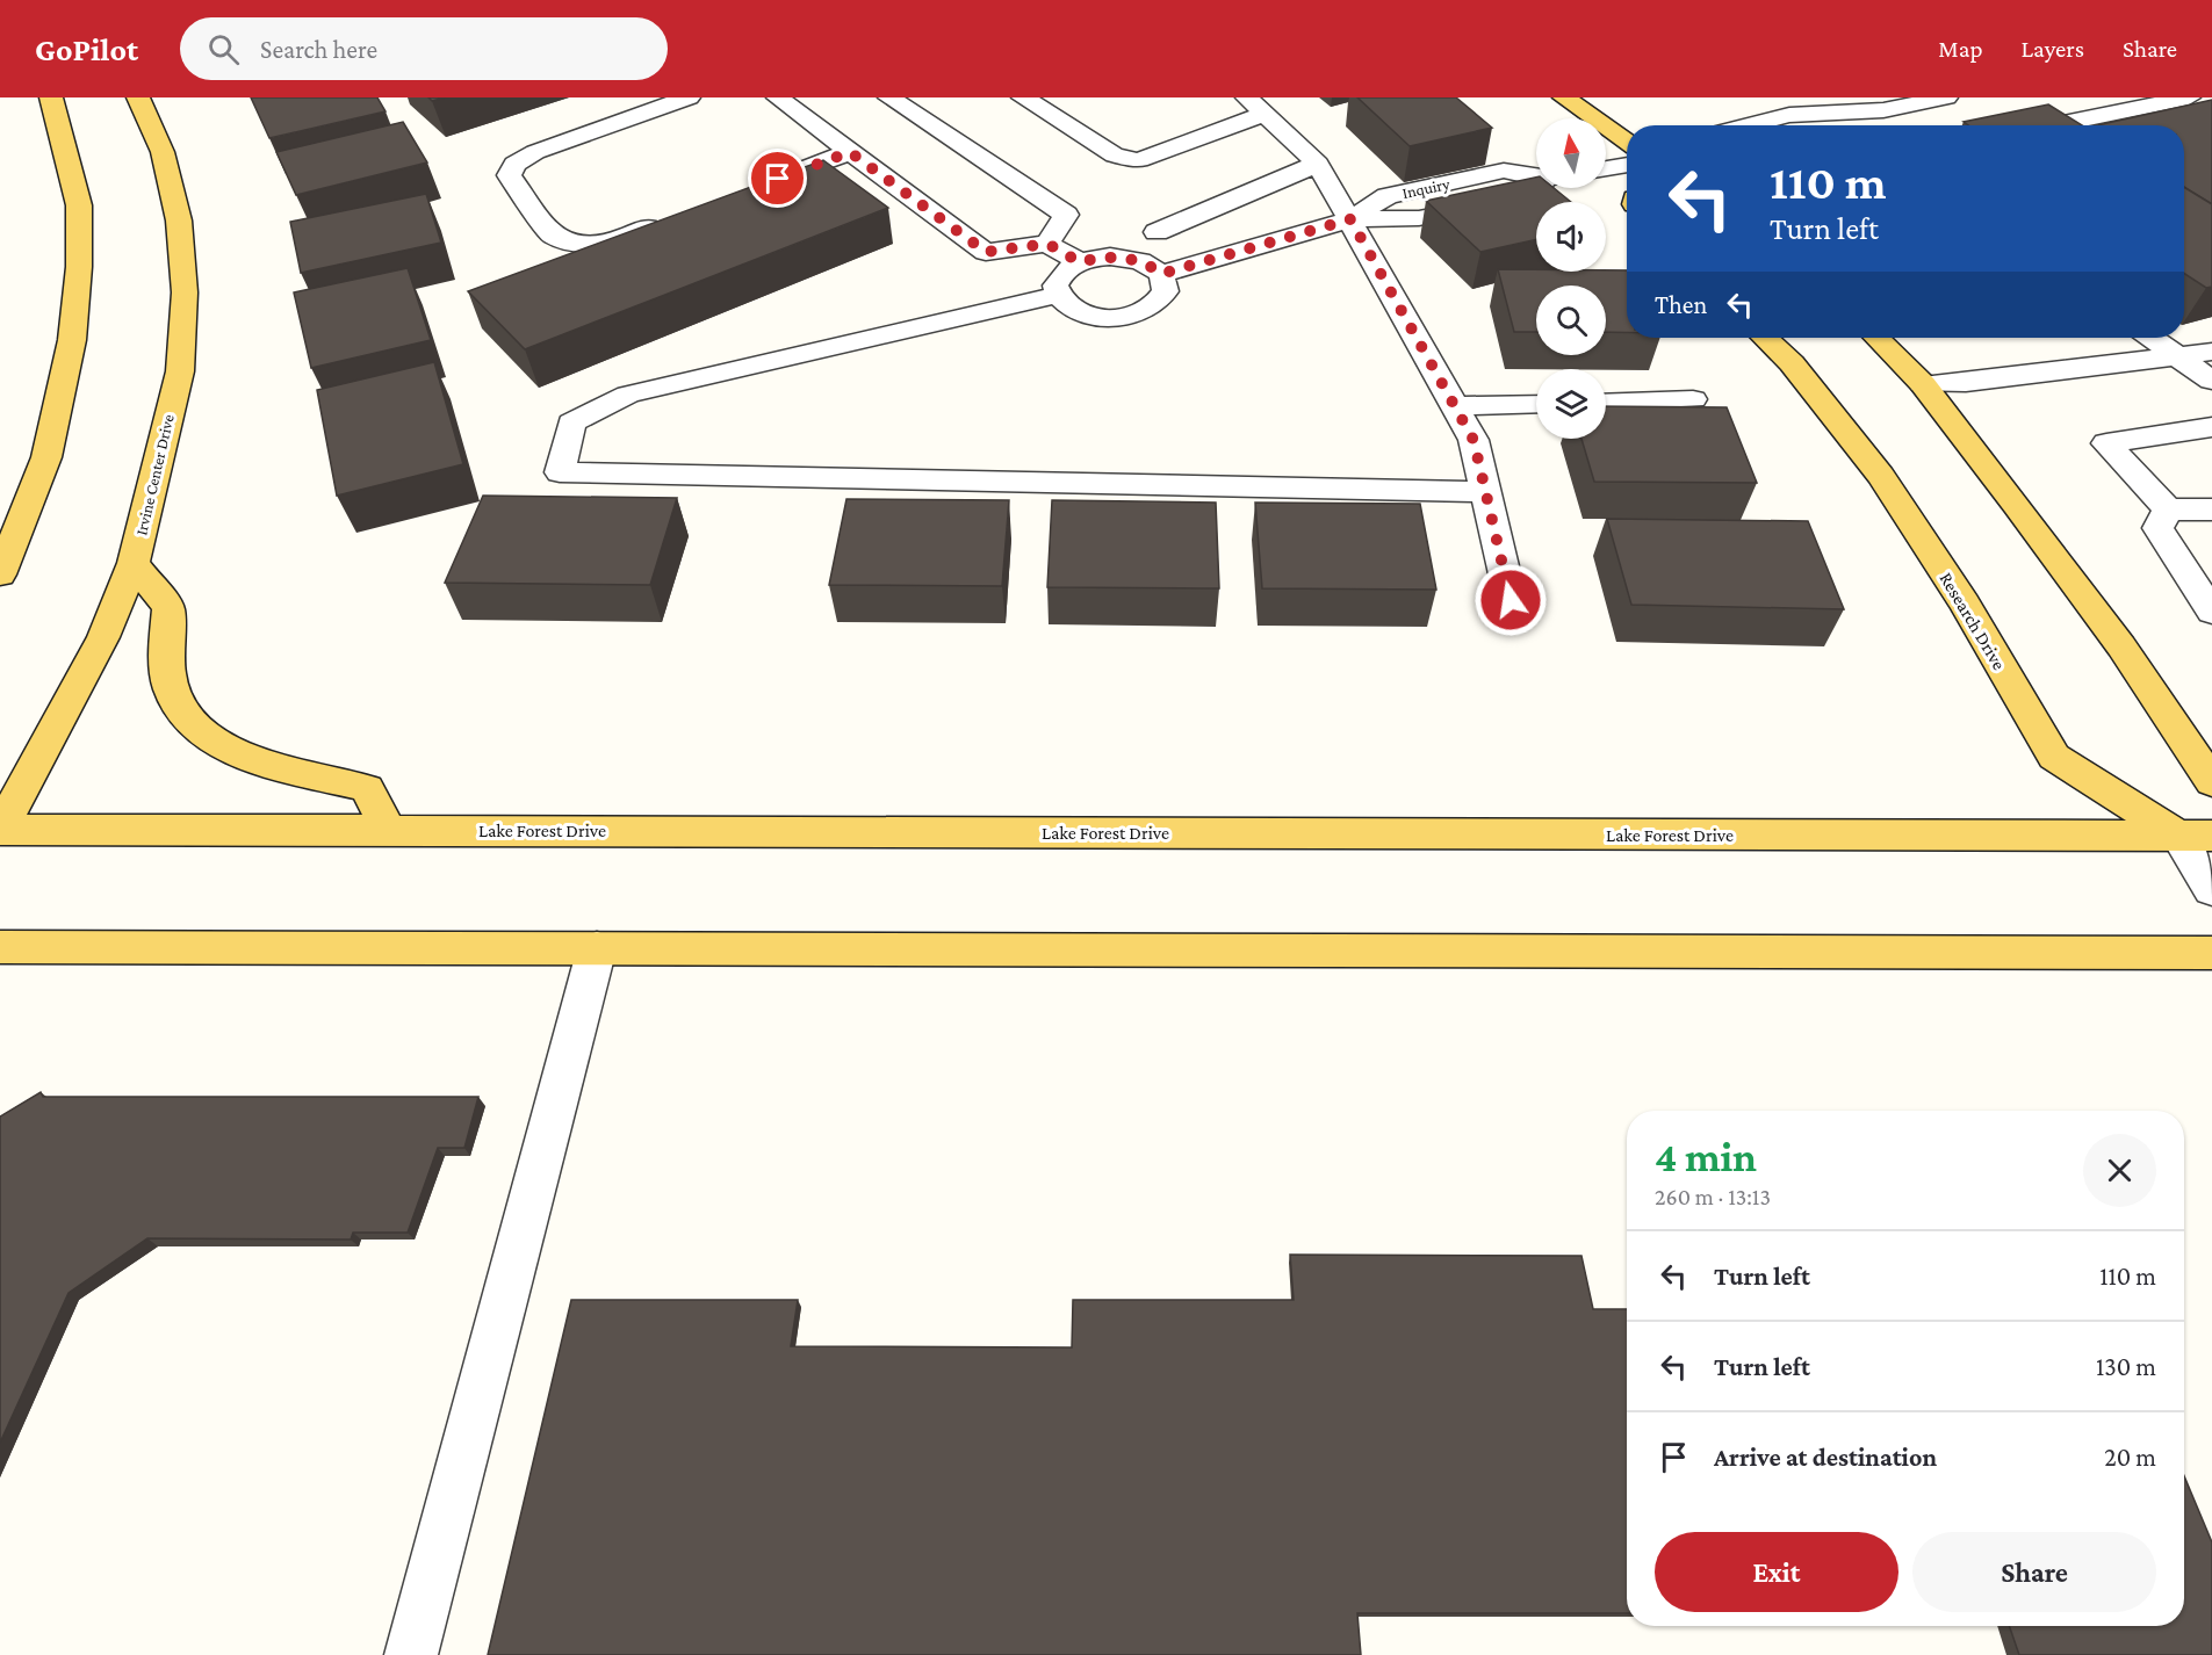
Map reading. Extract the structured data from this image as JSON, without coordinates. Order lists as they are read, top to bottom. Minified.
{"streets":{"main road":["Irvine Center Drive","Research Drive","Lake Forest Drive"],"street":["Inquiry"]},"crossings":[["Irvine Center Drive","Lake Forest Drive"],["Research Drive","Lake Forest Drive"]],"north":"top","page":{"header":"GoPilot","search":"Search here","nav":["Map","Layers","Share"],"turn":["110 m","Turn left"],"then":"Then","heading":["4 min","260 m · 13:13"],"list":[{"name":"Turn left","value":"110 m"},{"name":"Turn left","value":"130 m"},{"name":"Arrive at destination","value":"20 m"}],"buttons":["Exit","Share"]}}
